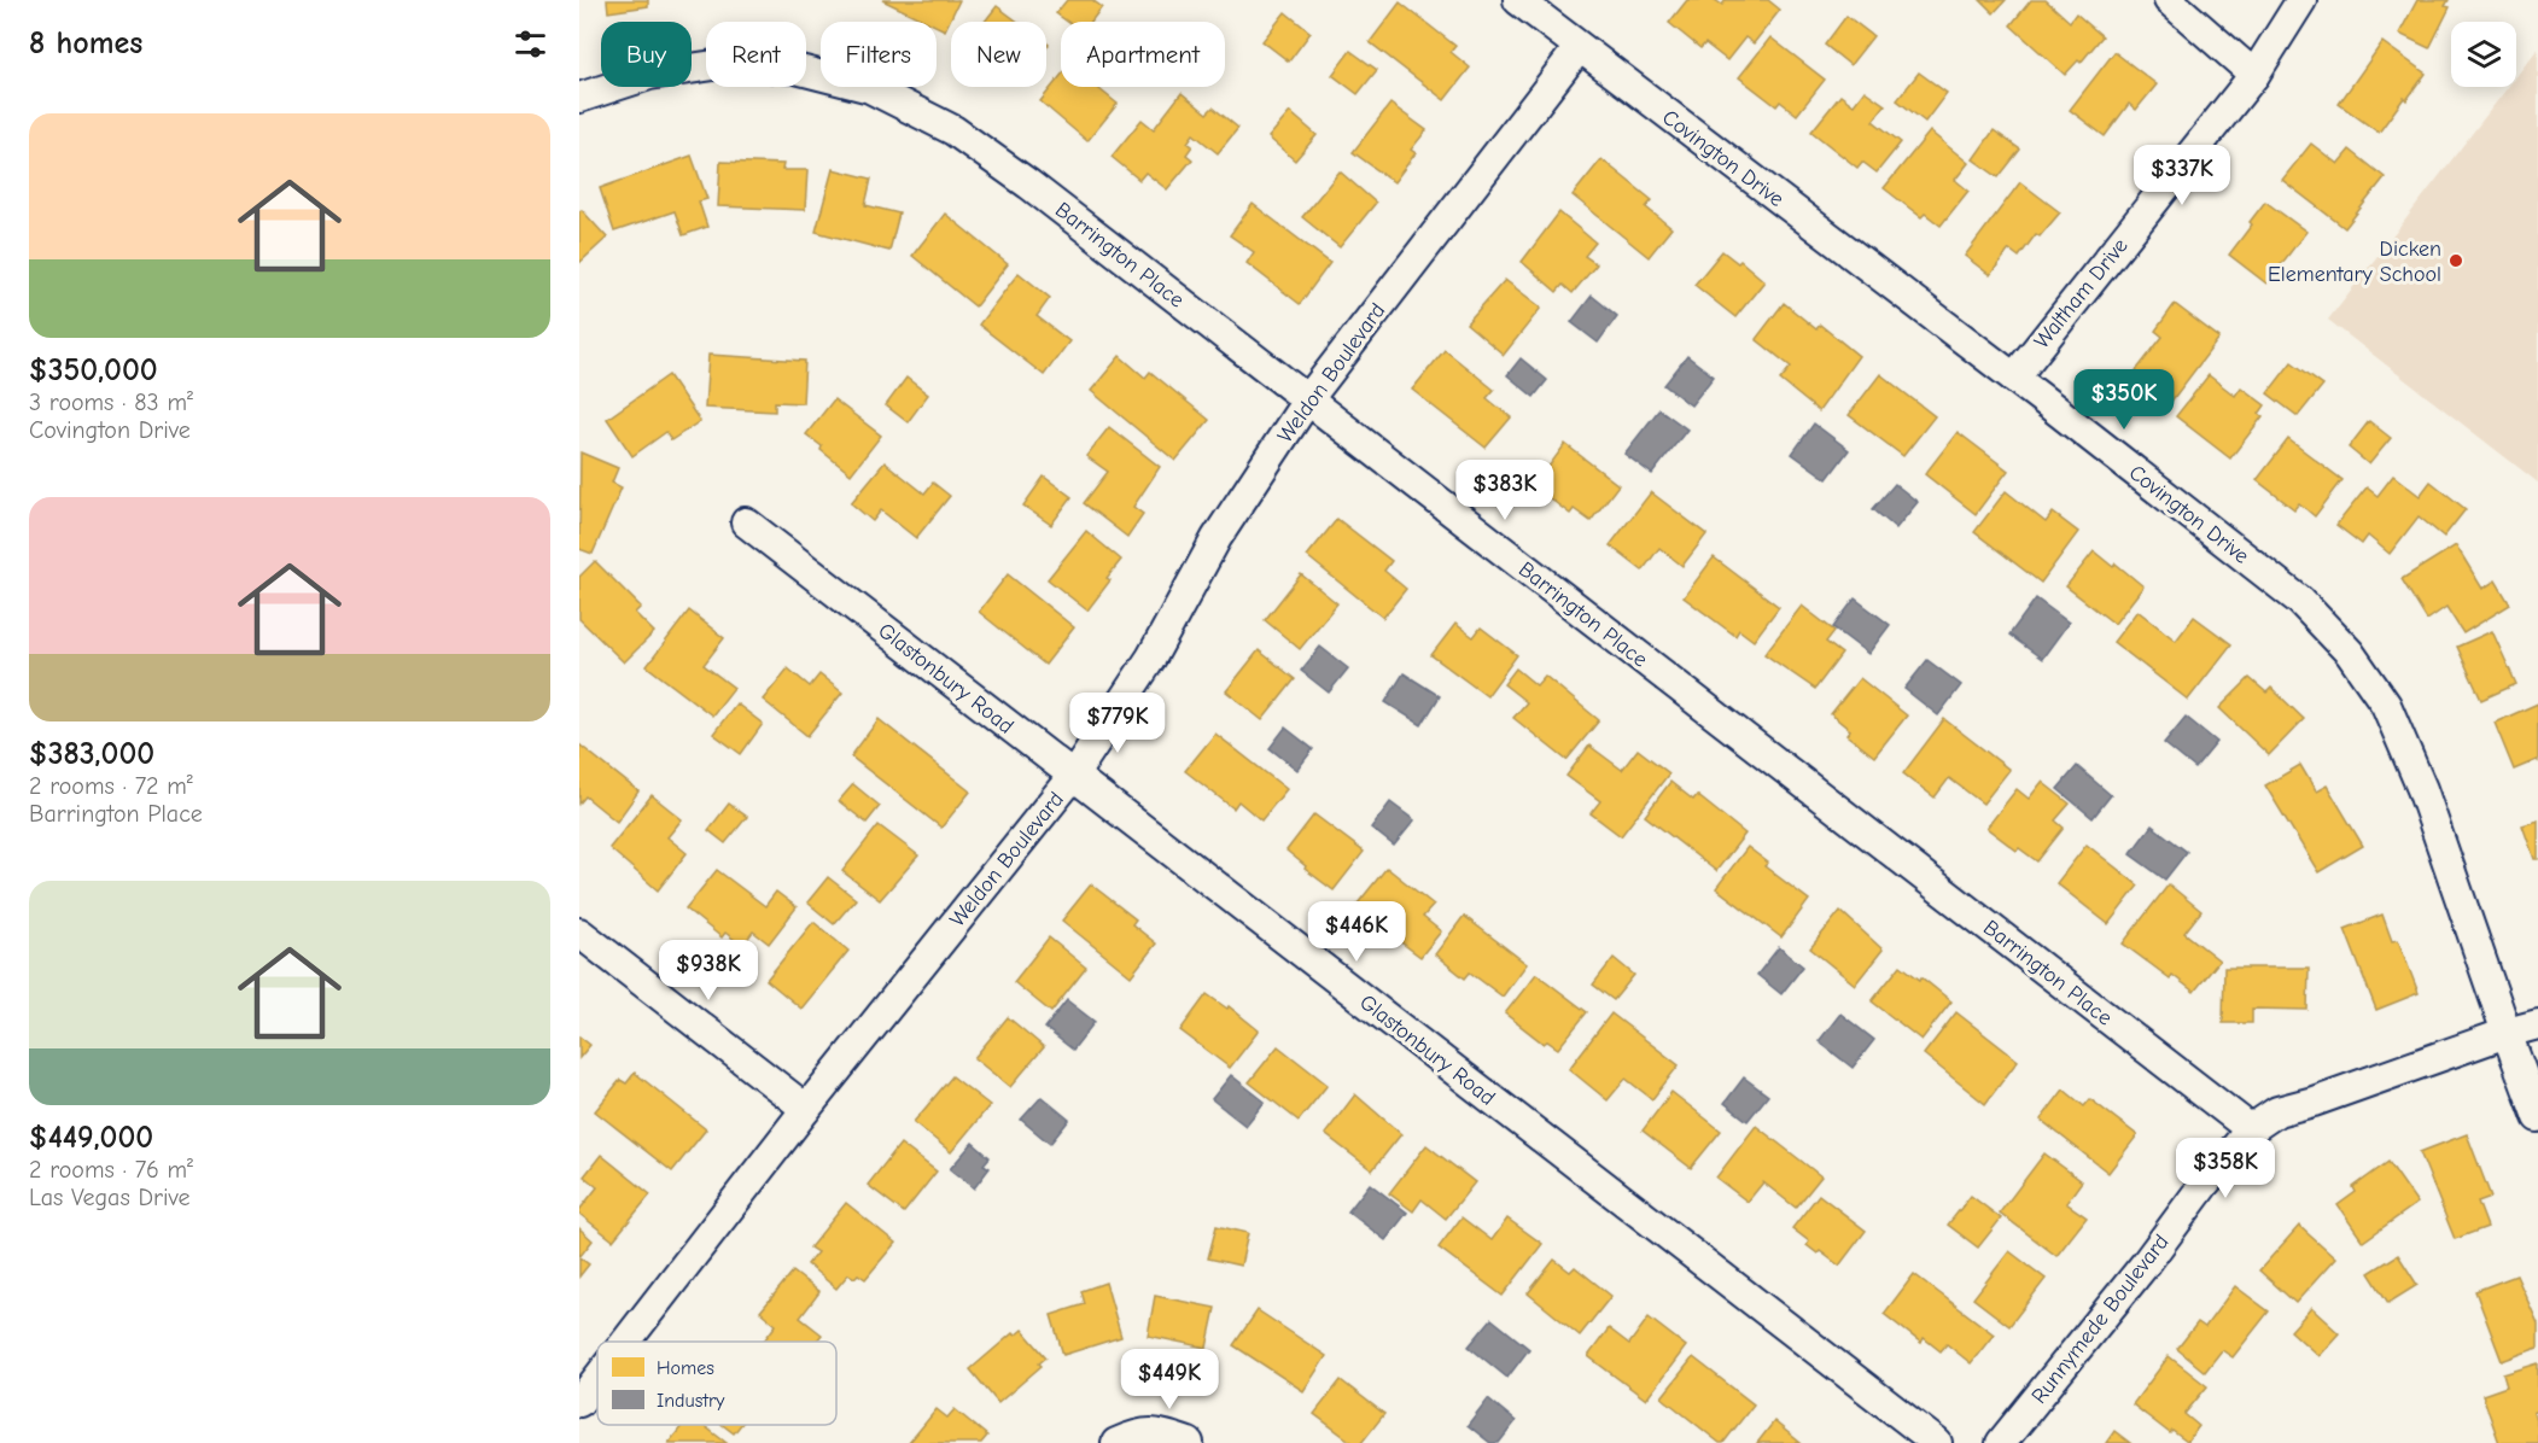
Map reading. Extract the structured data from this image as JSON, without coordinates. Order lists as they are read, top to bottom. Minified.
{"streets":{"street":["Covington Drive","Barrington Place","Waltham Drive","Weldon Boulevard","Glastonbury Road","Runnymede Boulevard"]},"crossings":[["Covington Drive","Waltham Drive"],["Covington Drive","Weldon Boulevard"],["Covington Drive","Runnymede Boulevard"],["Barrington Place","Weldon Boulevard"],["Barrington Place","Runnymede Boulevard"],["Weldon Boulevard","Glastonbury Road"]],"places":["Dicken Elementary School"],"legend":["Homes","Industry"],"page":{"heading":"8 homes","chip":["Buy","Rent","Filters","New","Apartment"],"list":[{"name":"$350,000","note":"3 rooms · 83 m² · Covington Drive"},{"name":"$383,000","note":"2 rooms · 72 m² · Barrington Place"},{"name":"$449,000","note":"2 rooms · 76 m² · Las Vegas Drive"}],"price":["$337K","$350K","$383K","$779K","$446K","$938K","$358K","$449K"]}}
